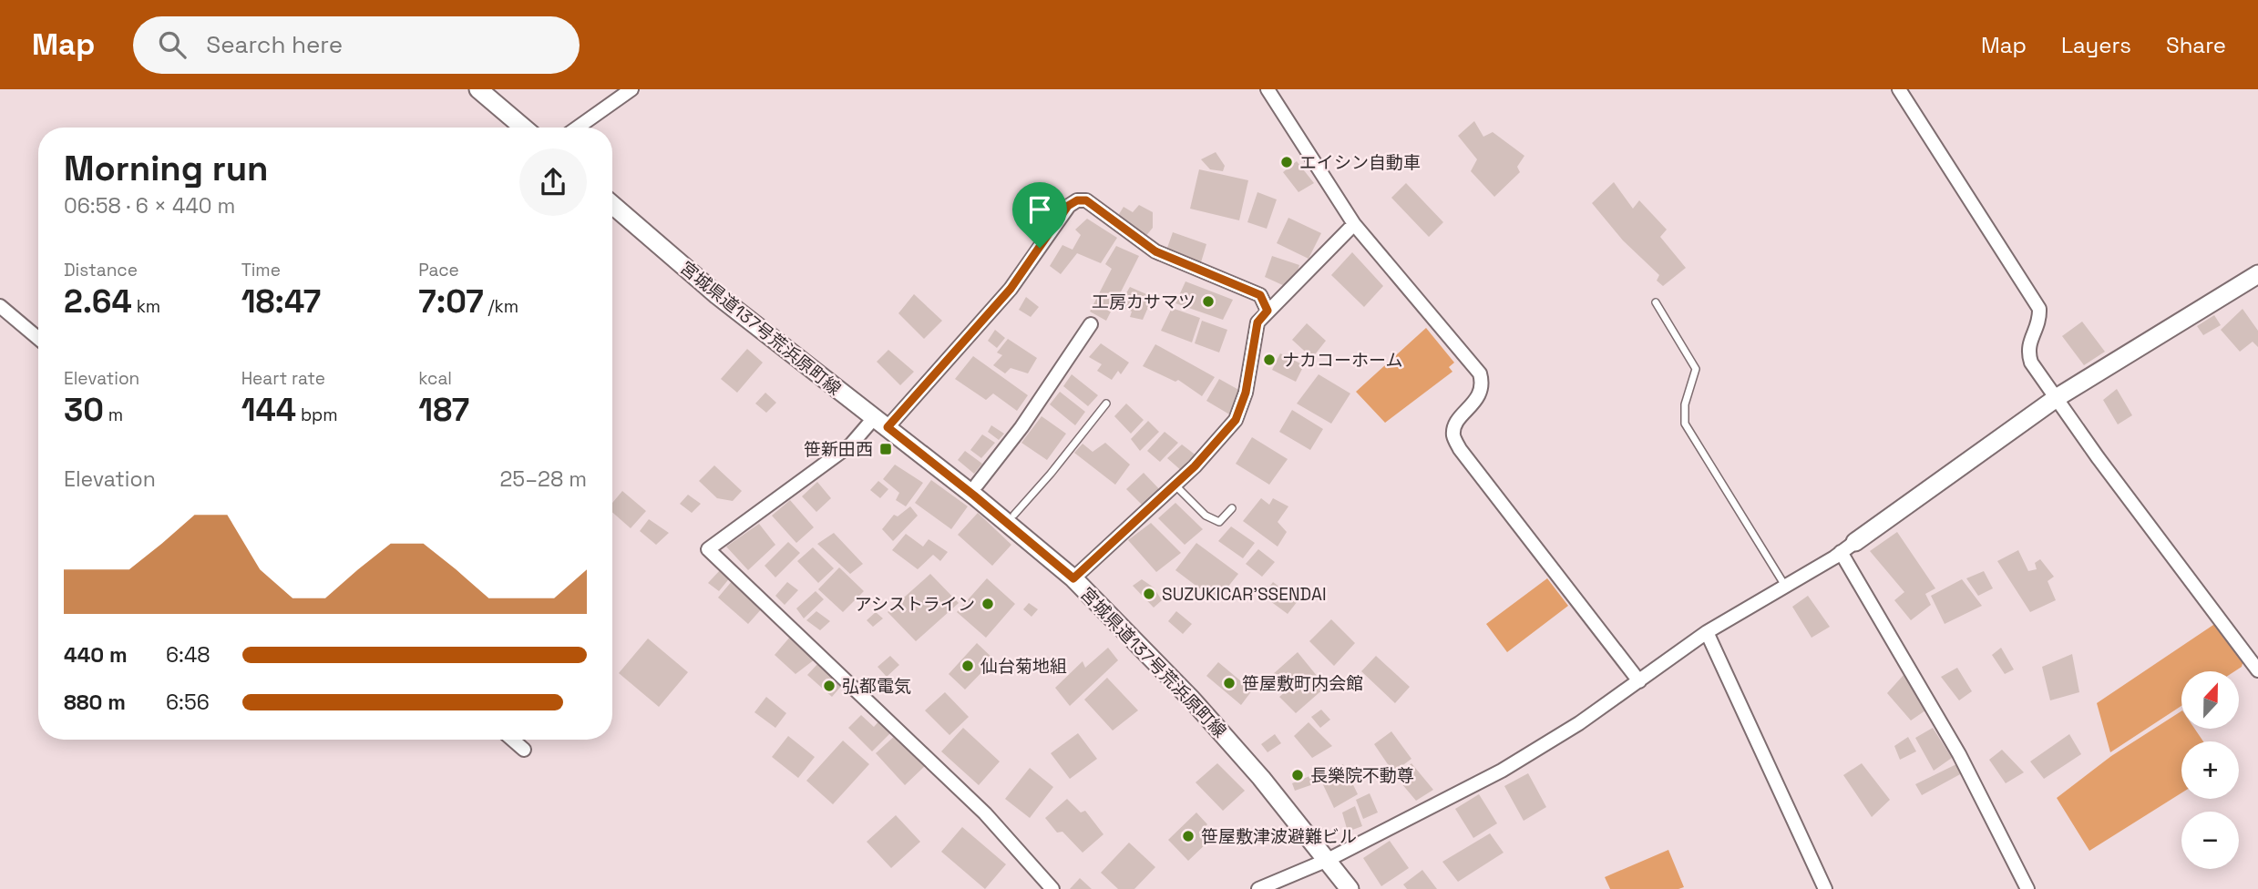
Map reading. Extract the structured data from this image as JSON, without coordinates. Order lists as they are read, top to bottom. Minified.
{"streets":{"main road":["宮城県道137号荒浜原町線"]},"places":{"other":["エイシン自動車","工房カサマツ","ナカコーホーム","SUZUKICAR’SSENDAI","アシストライン","仙台菊地組","笹屋敷町内会館","弘都電気","長樂院不動尊","笹屋敷津波避難ビル"],"transit":["笹新田西"]},"north":"top","page":{"header":"Map","search":"Search here","nav":["Map","Layers","Share"],"heading":["Morning run","06:58 · 6 × 440 m"],"stats":[["Distance","2.64 km"],["Time","18:47"],["Pace","7:07 /km"],["Elevation","30 m"],["Heart rate","144 bpm"],["kcal","187"]],"chart":["Elevation","25–28 m"],"list":[{"name":"440 m","note":"6:48"},{"name":"880 m","note":"6:56"}],"map_buttons":["+","−"]}}
